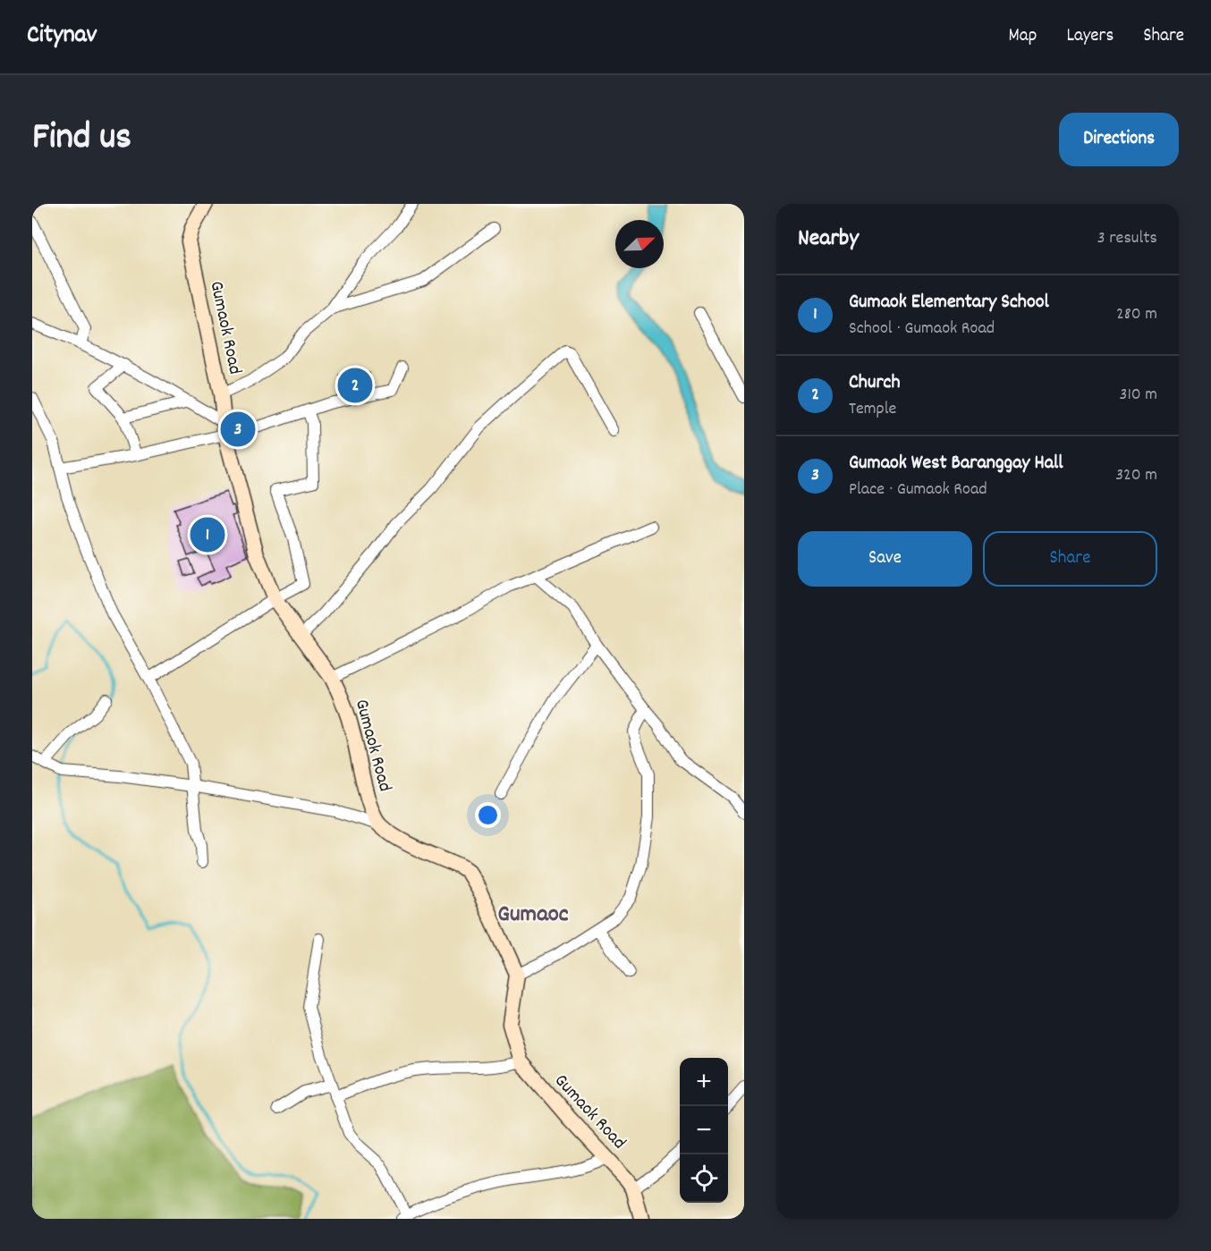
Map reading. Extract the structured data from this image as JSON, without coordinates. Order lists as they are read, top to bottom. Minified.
{"streets":{"street":["Gumaok Road"]},"districts":["Gumaoc"],"north":"top right","page":{"header":"Citynav","nav":["Map","Layers","Share"],"title":"Find us","buttons":["Directions",["Save","Share"]],"heading":["Nearby","3 results"],"list":[{"mark":"1","name":"Gumaok Elementary School","note":"School · Gumaok Road","value":"280 m"},{"mark":"2","name":"Church","note":"Temple","value":"310 m"},{"mark":"3","name":"Gumaok West Baranggay Hall","note":"Place · Gumaok Road","value":"320 m"}],"pins":["2","3","1"],"map_buttons":["+","−"]}}
